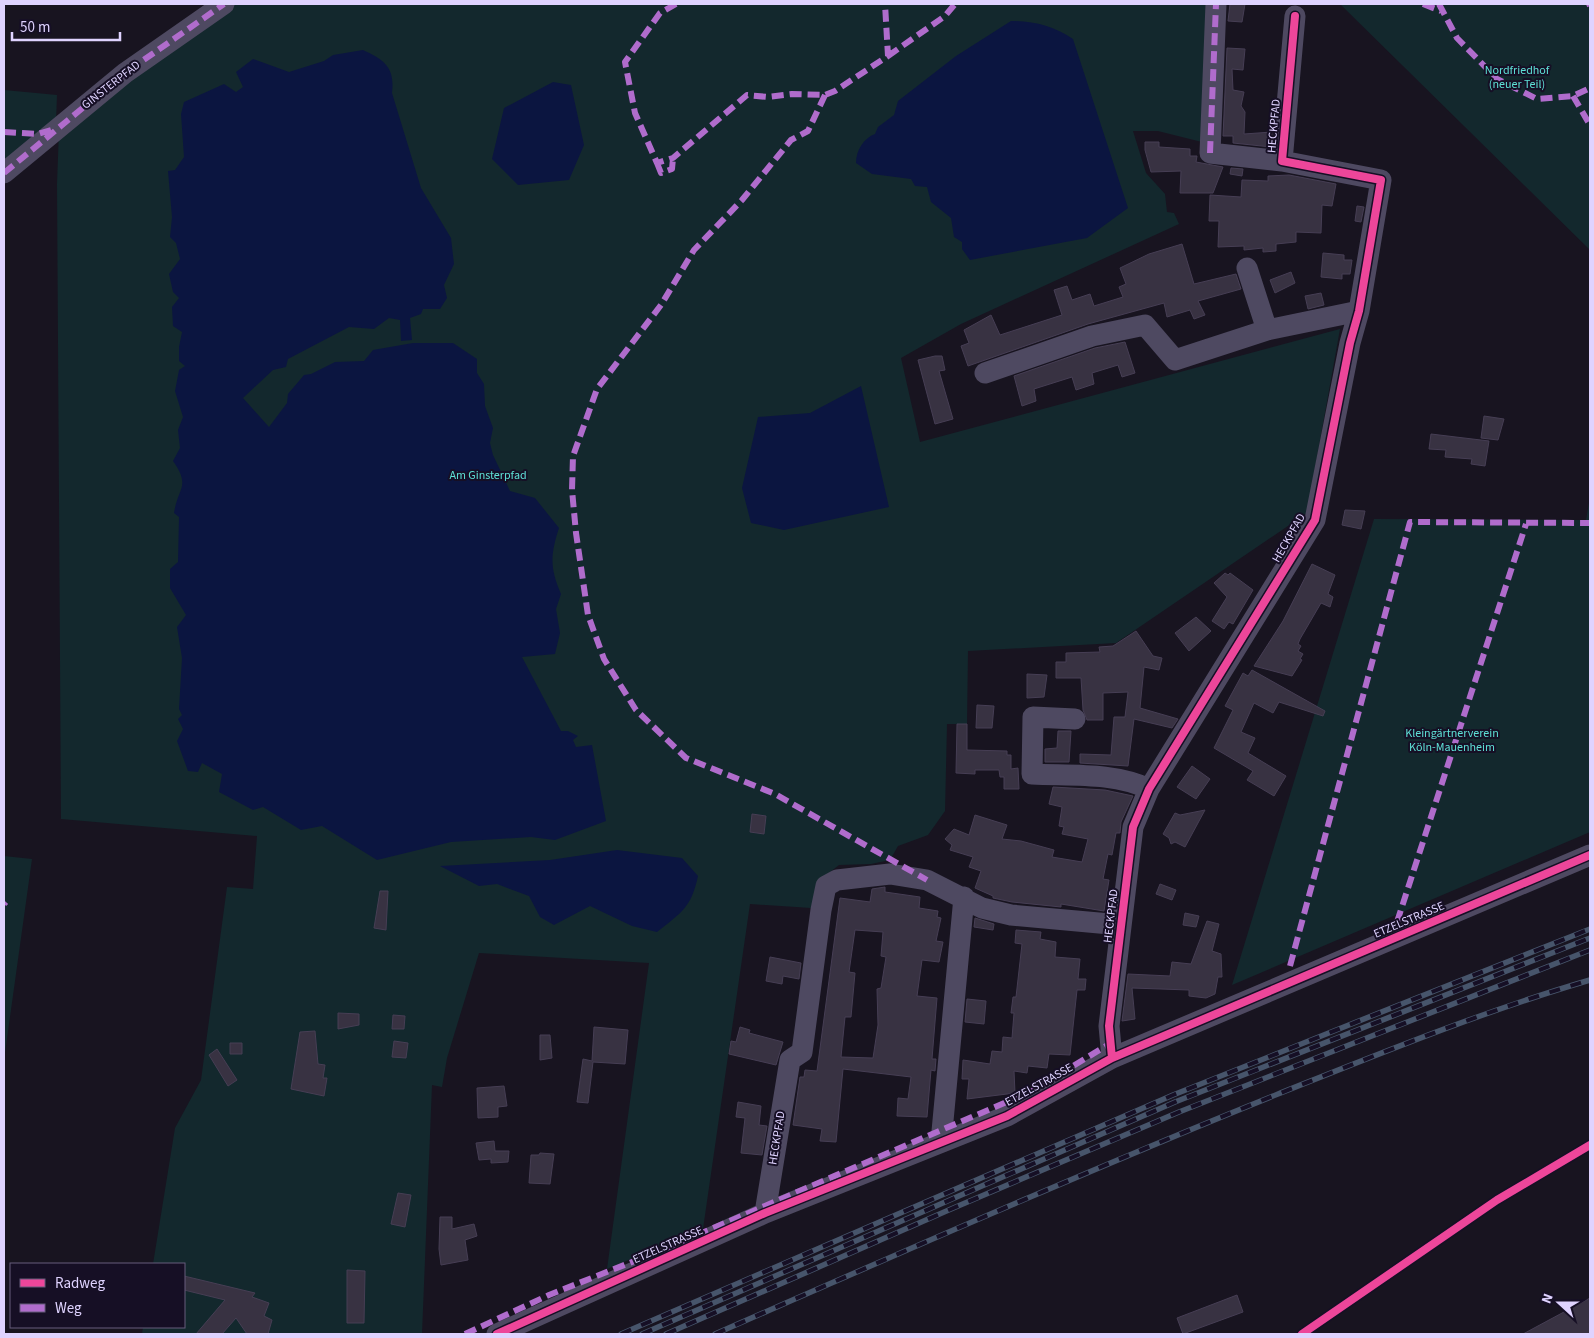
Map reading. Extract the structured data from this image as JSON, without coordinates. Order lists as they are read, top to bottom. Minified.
{"streets":{"street":["GINSTERPFAD","HECKPFAD","ETZELSTRASSE"]},"crossings":[["HECKPFAD","ETZELSTRASSE"]],"parks":["Nordfriedhof (neuer Teil)","Am Ginsterpfad","Kleingärtnerverein Köln-Mauenheim"],"legend":["Radweg","Weg"],"scale_bar":"50 m","north":"left"}
